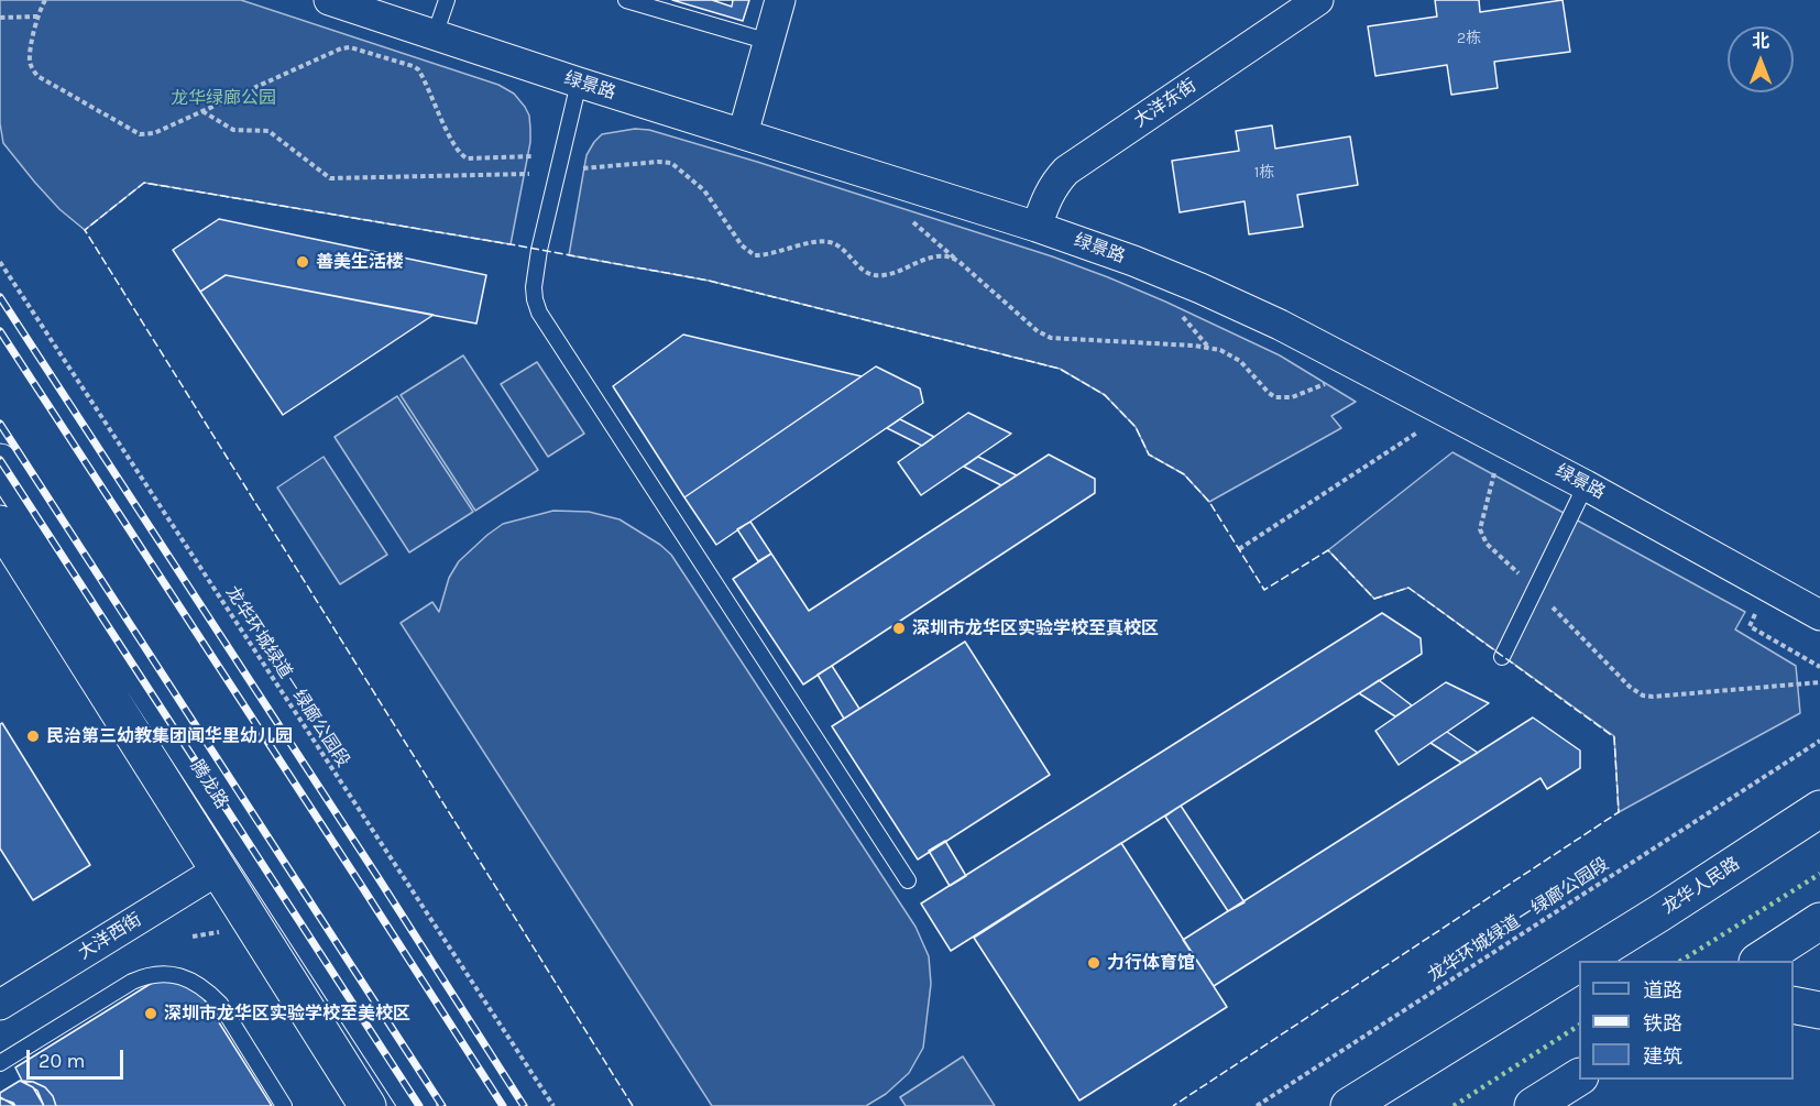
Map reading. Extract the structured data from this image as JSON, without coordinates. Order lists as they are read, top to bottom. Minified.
{"streets":{"main road":["腾龙路","龙华人民路"],"street":["绿景路","大洋东街","大洋西街"],"path":["龙华环城绿道－绿廊公园段"]},"crossings":[["绿景路","大洋东街"],["腾龙路","大洋西街"]],"parks":["龙华绿廊公园"],"places":["善美生活楼","深圳市龙华区实验学校至真校区","民治第三幼教集团闻华里幼儿园","力行体育馆","深圳市龙华区实验学校至美校区"],"house_numbers":["2栋","1栋"],"legend":["道路","铁路","建筑"],"scale_bar":"20 m","north":"top"}
